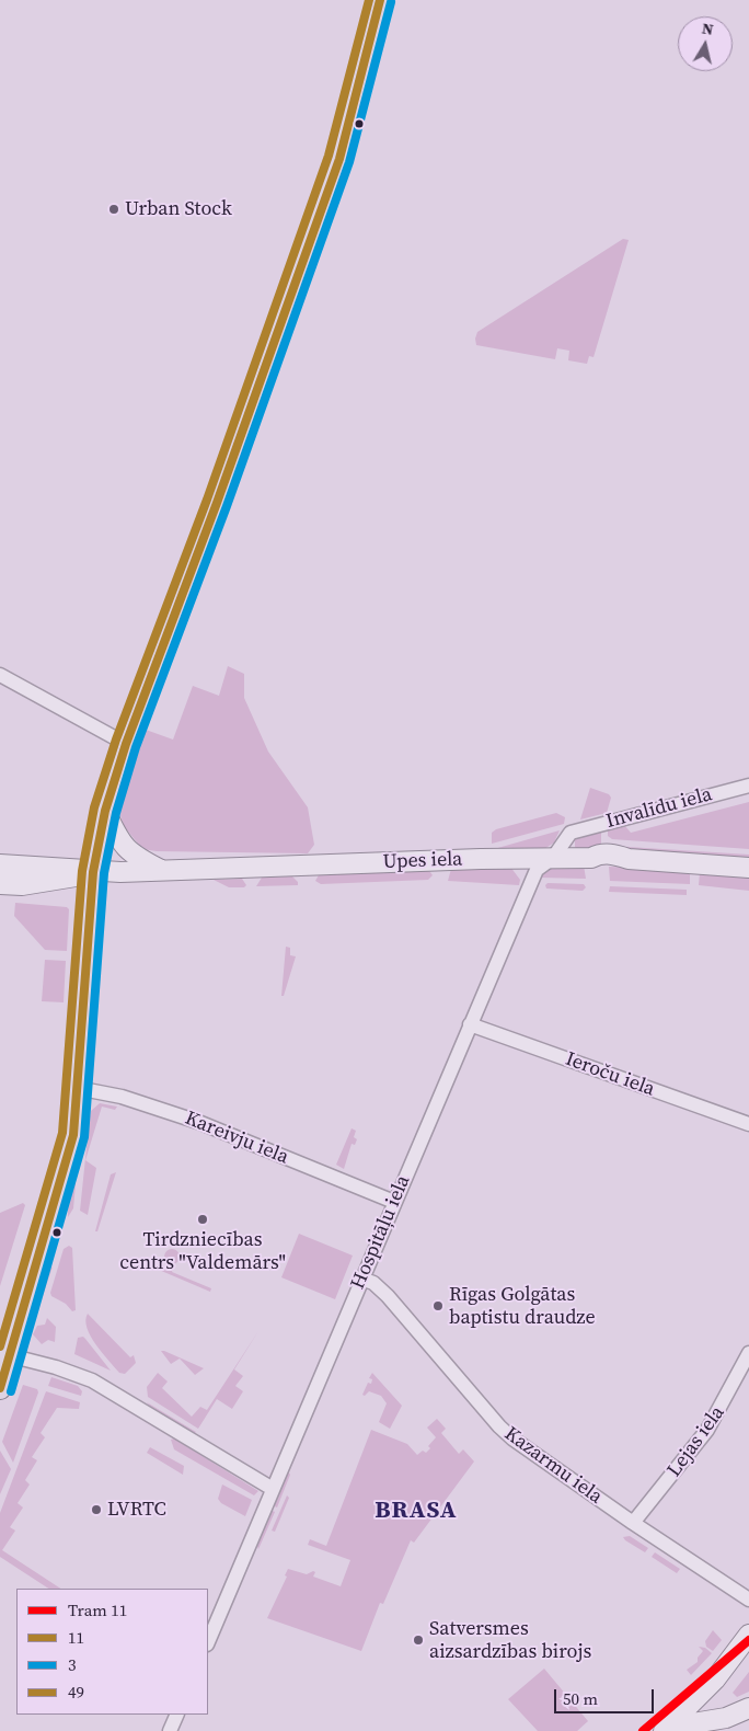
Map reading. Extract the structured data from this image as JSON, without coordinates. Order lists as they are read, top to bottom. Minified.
{"streets":{"street":["Invalīdu iela","Upes iela","Ieroču iela","Kareivju iela","Hospitāļu iela","Lejas iela","Kazarmu iela"]},"crossings":[["Invalīdu iela","Hospitāļu iela"],["Upes iela","Hospitāļu iela"],["Ieroču iela","Hospitāļu iela"],["Kareivju iela","Hospitāļu iela"],["Hospitāļu iela","Kazarmu iela"],["Lejas iela","Kazarmu iela"]],"districts":["BRASA"],"places":["Urban Stock","Tirdzniecības centrs \"Valdemārs\"","Rīgas Golgātas baptistu draudze","LVRTC","Satversmes aizsardzības birojs"],"lines":["transit line 11","transit line 49","transit line 3","tram line 11"],"legend":["Tram 11","11","3","49"],"scale_bar":"50 m","north":"top"}
